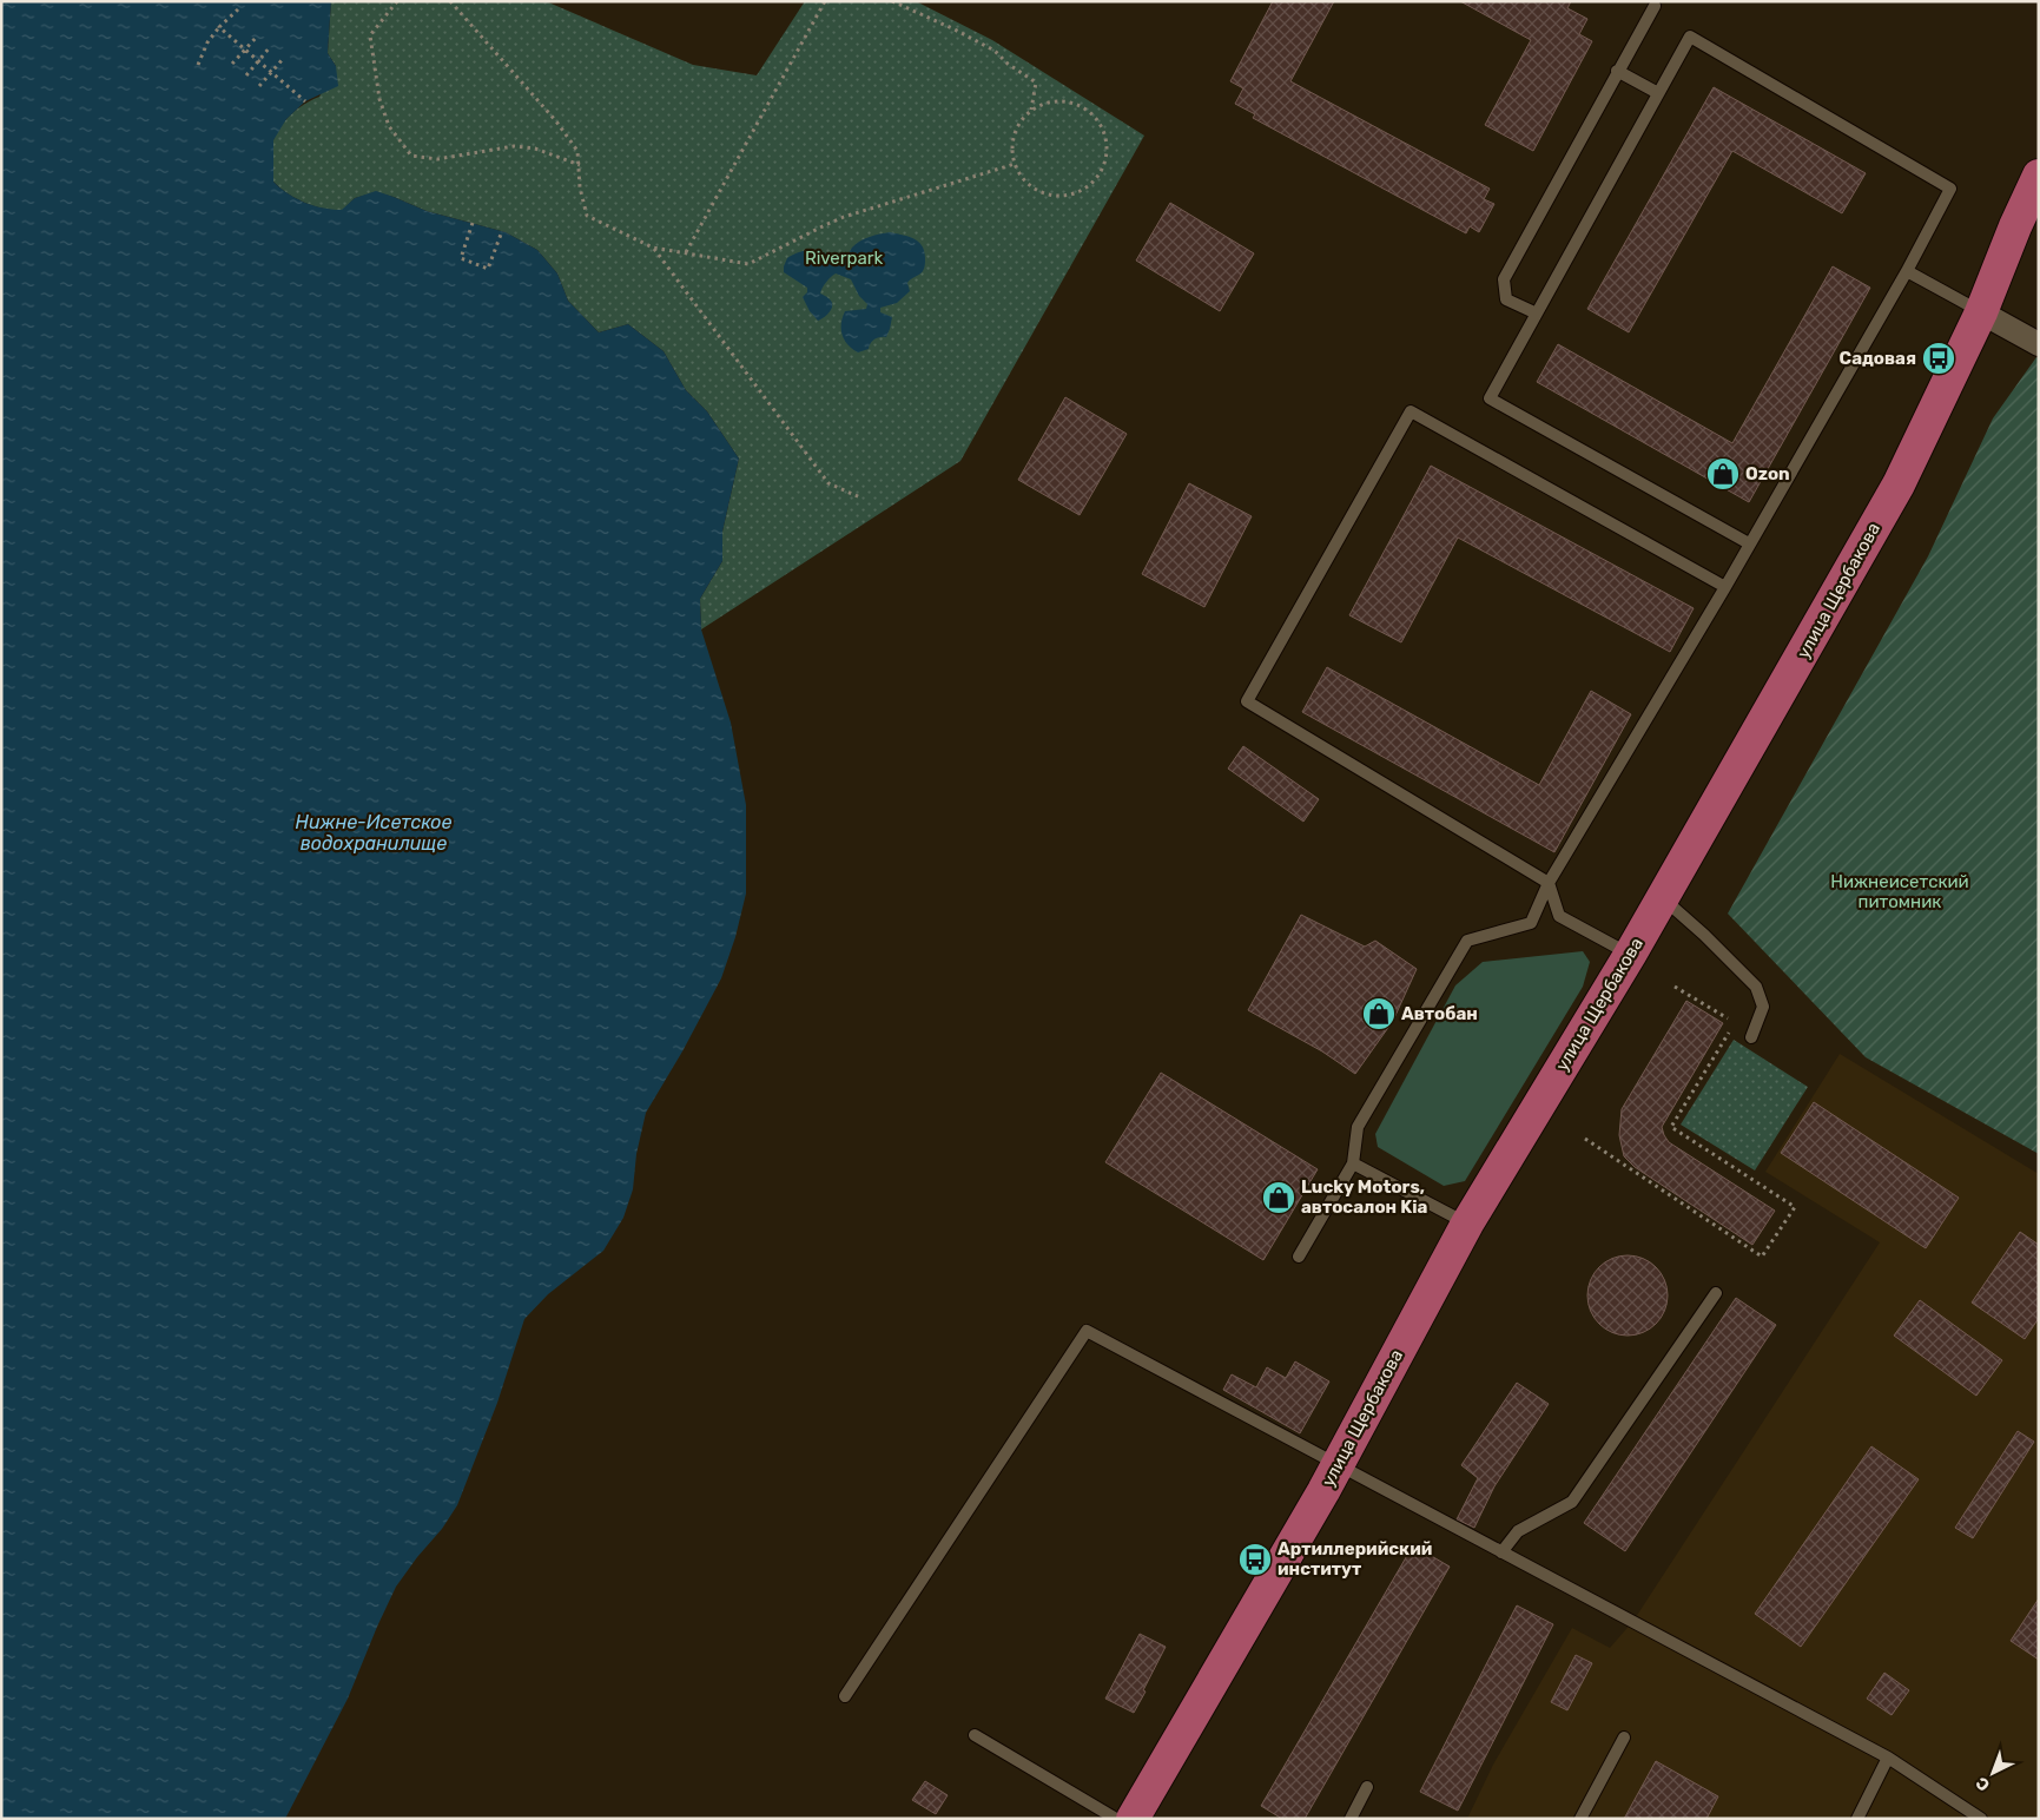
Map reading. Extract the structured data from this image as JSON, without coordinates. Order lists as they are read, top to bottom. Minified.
{"streets":{"main road":["улица Щербакова"]},"water":["Нижне-Исетское водохранилище"],"parks":["Riverpark","Нижнеисетский питомник"],"places":{"bus stop":["Садовая","Артиллерийский институт"],"shop":["Ozon","Автобан","Lucky Motors, автосалон Kia"]},"north":"bottom left"}
